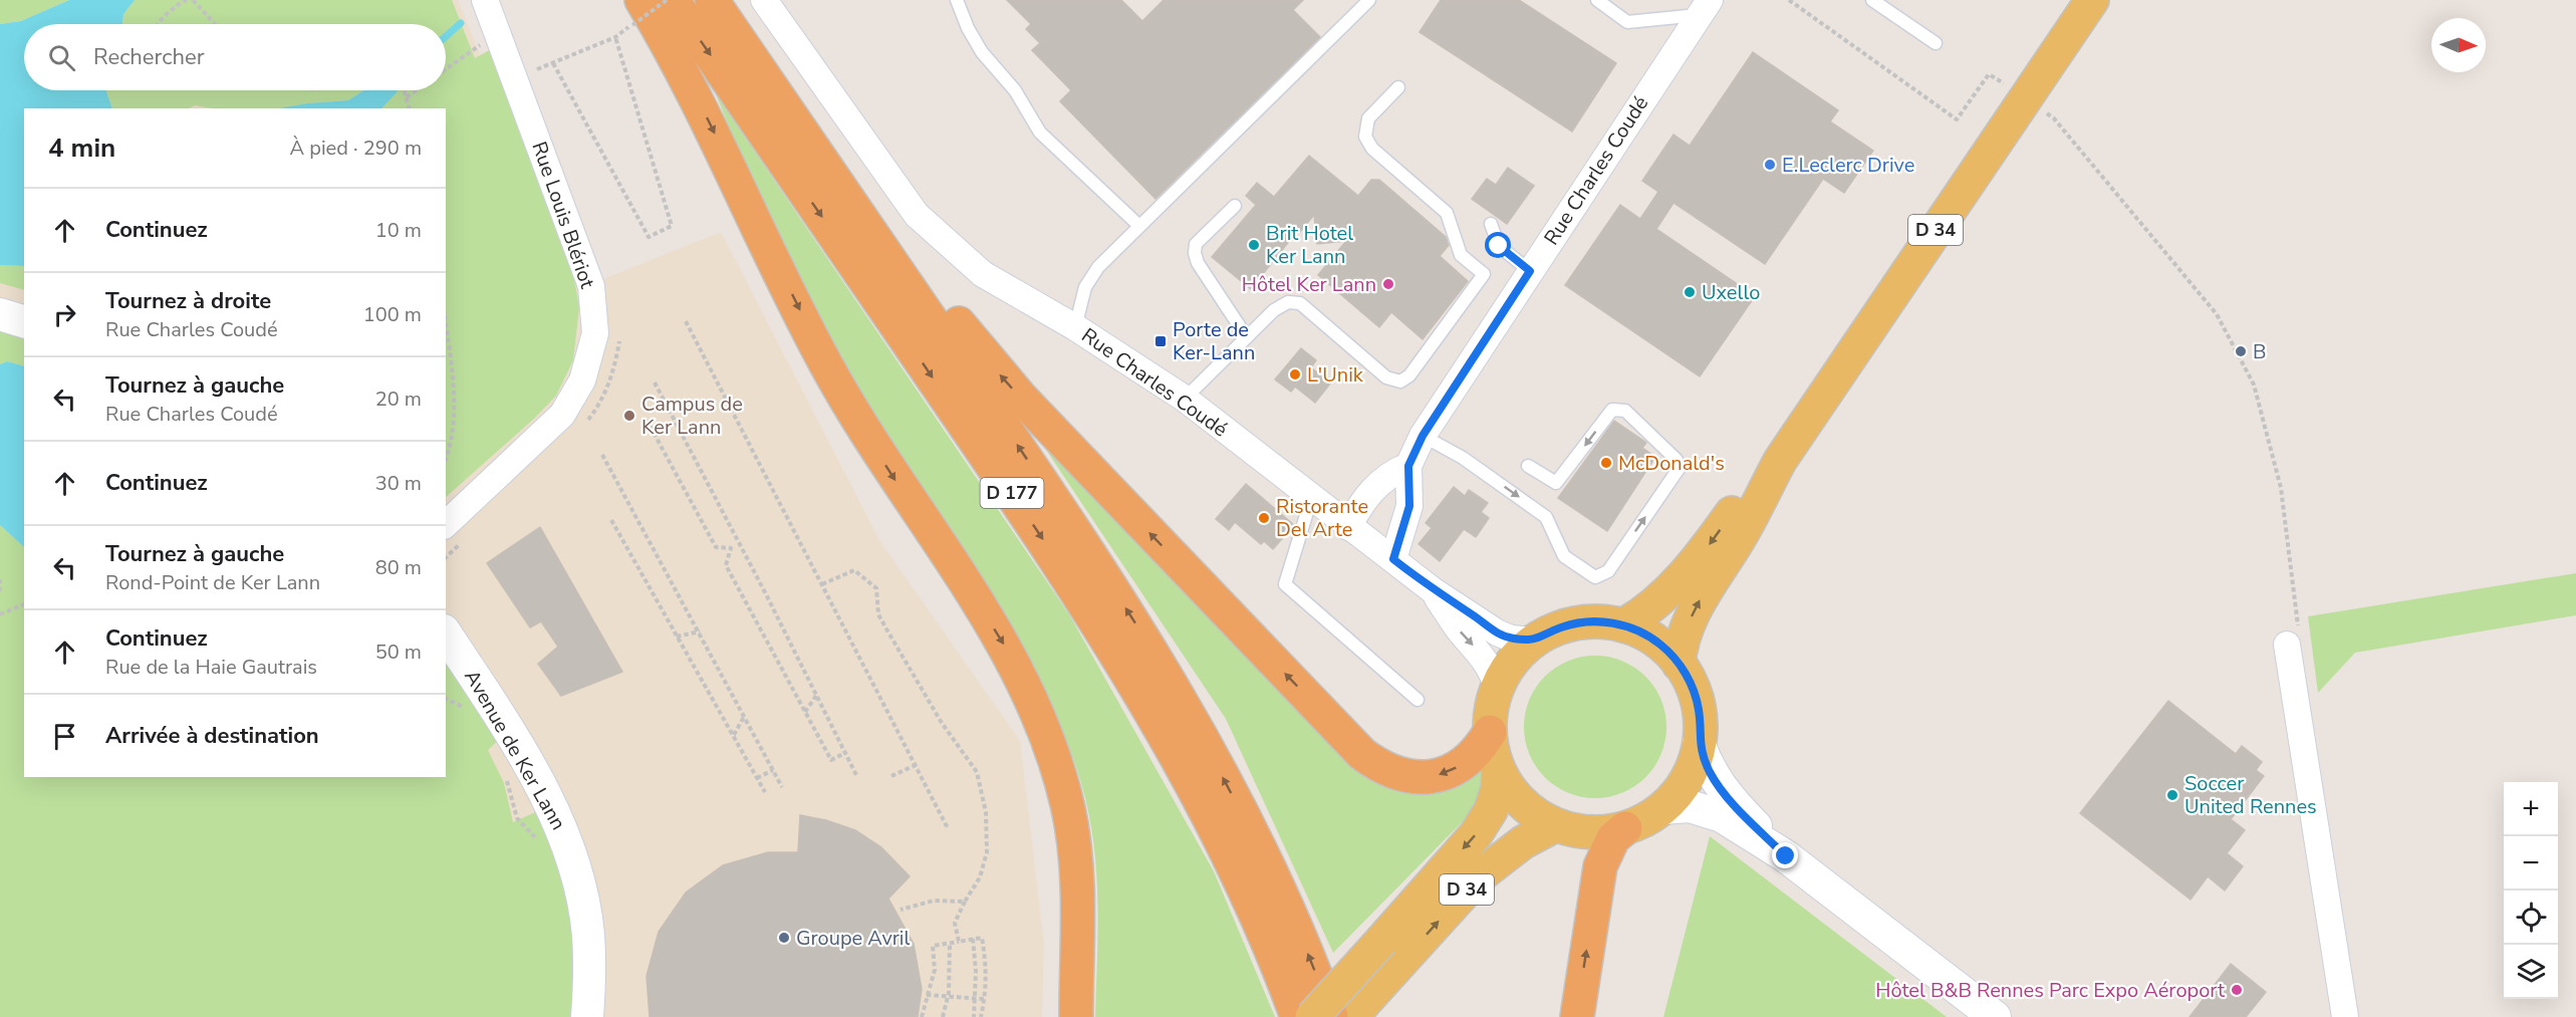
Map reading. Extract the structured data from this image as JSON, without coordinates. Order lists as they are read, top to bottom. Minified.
{"streets":{"highway":["D 177"],"main road":["D 34"],"street":["Rue Charles Coudé","Rue Louis Blériot","Avenue de Ker Lann"]},"places":{"other":["E.Leclerc Drive","Brit Hotel Ker Lann","Hôtel Ker Lann","Uxello","B","L'Unik","Campus de Ker Lann","McDonald's","Ristorante Del Arte","Soccer United Rennes","Groupe Avril","Hôtel B&B Rennes Parc Expo Aéroport"],"transit":["Porte de Ker-Lann"]},"north":"right","page":{"search":"Rechercher","heading":["4 min","À pied · 290 m"],"list":[["Continuez","10 m"],["Tournez à droite","Rue Charles Coudé","100 m"],["Tournez à gauche","Rue Charles Coudé","20 m"],["Continuez","30 m"],["Tournez à gauche","Rond-Point de Ker Lann","80 m"],["Continuez","Rue de la Haie Gautrais","50 m"],"Arrivée à destination"],"map_buttons":["+","−"]}}
